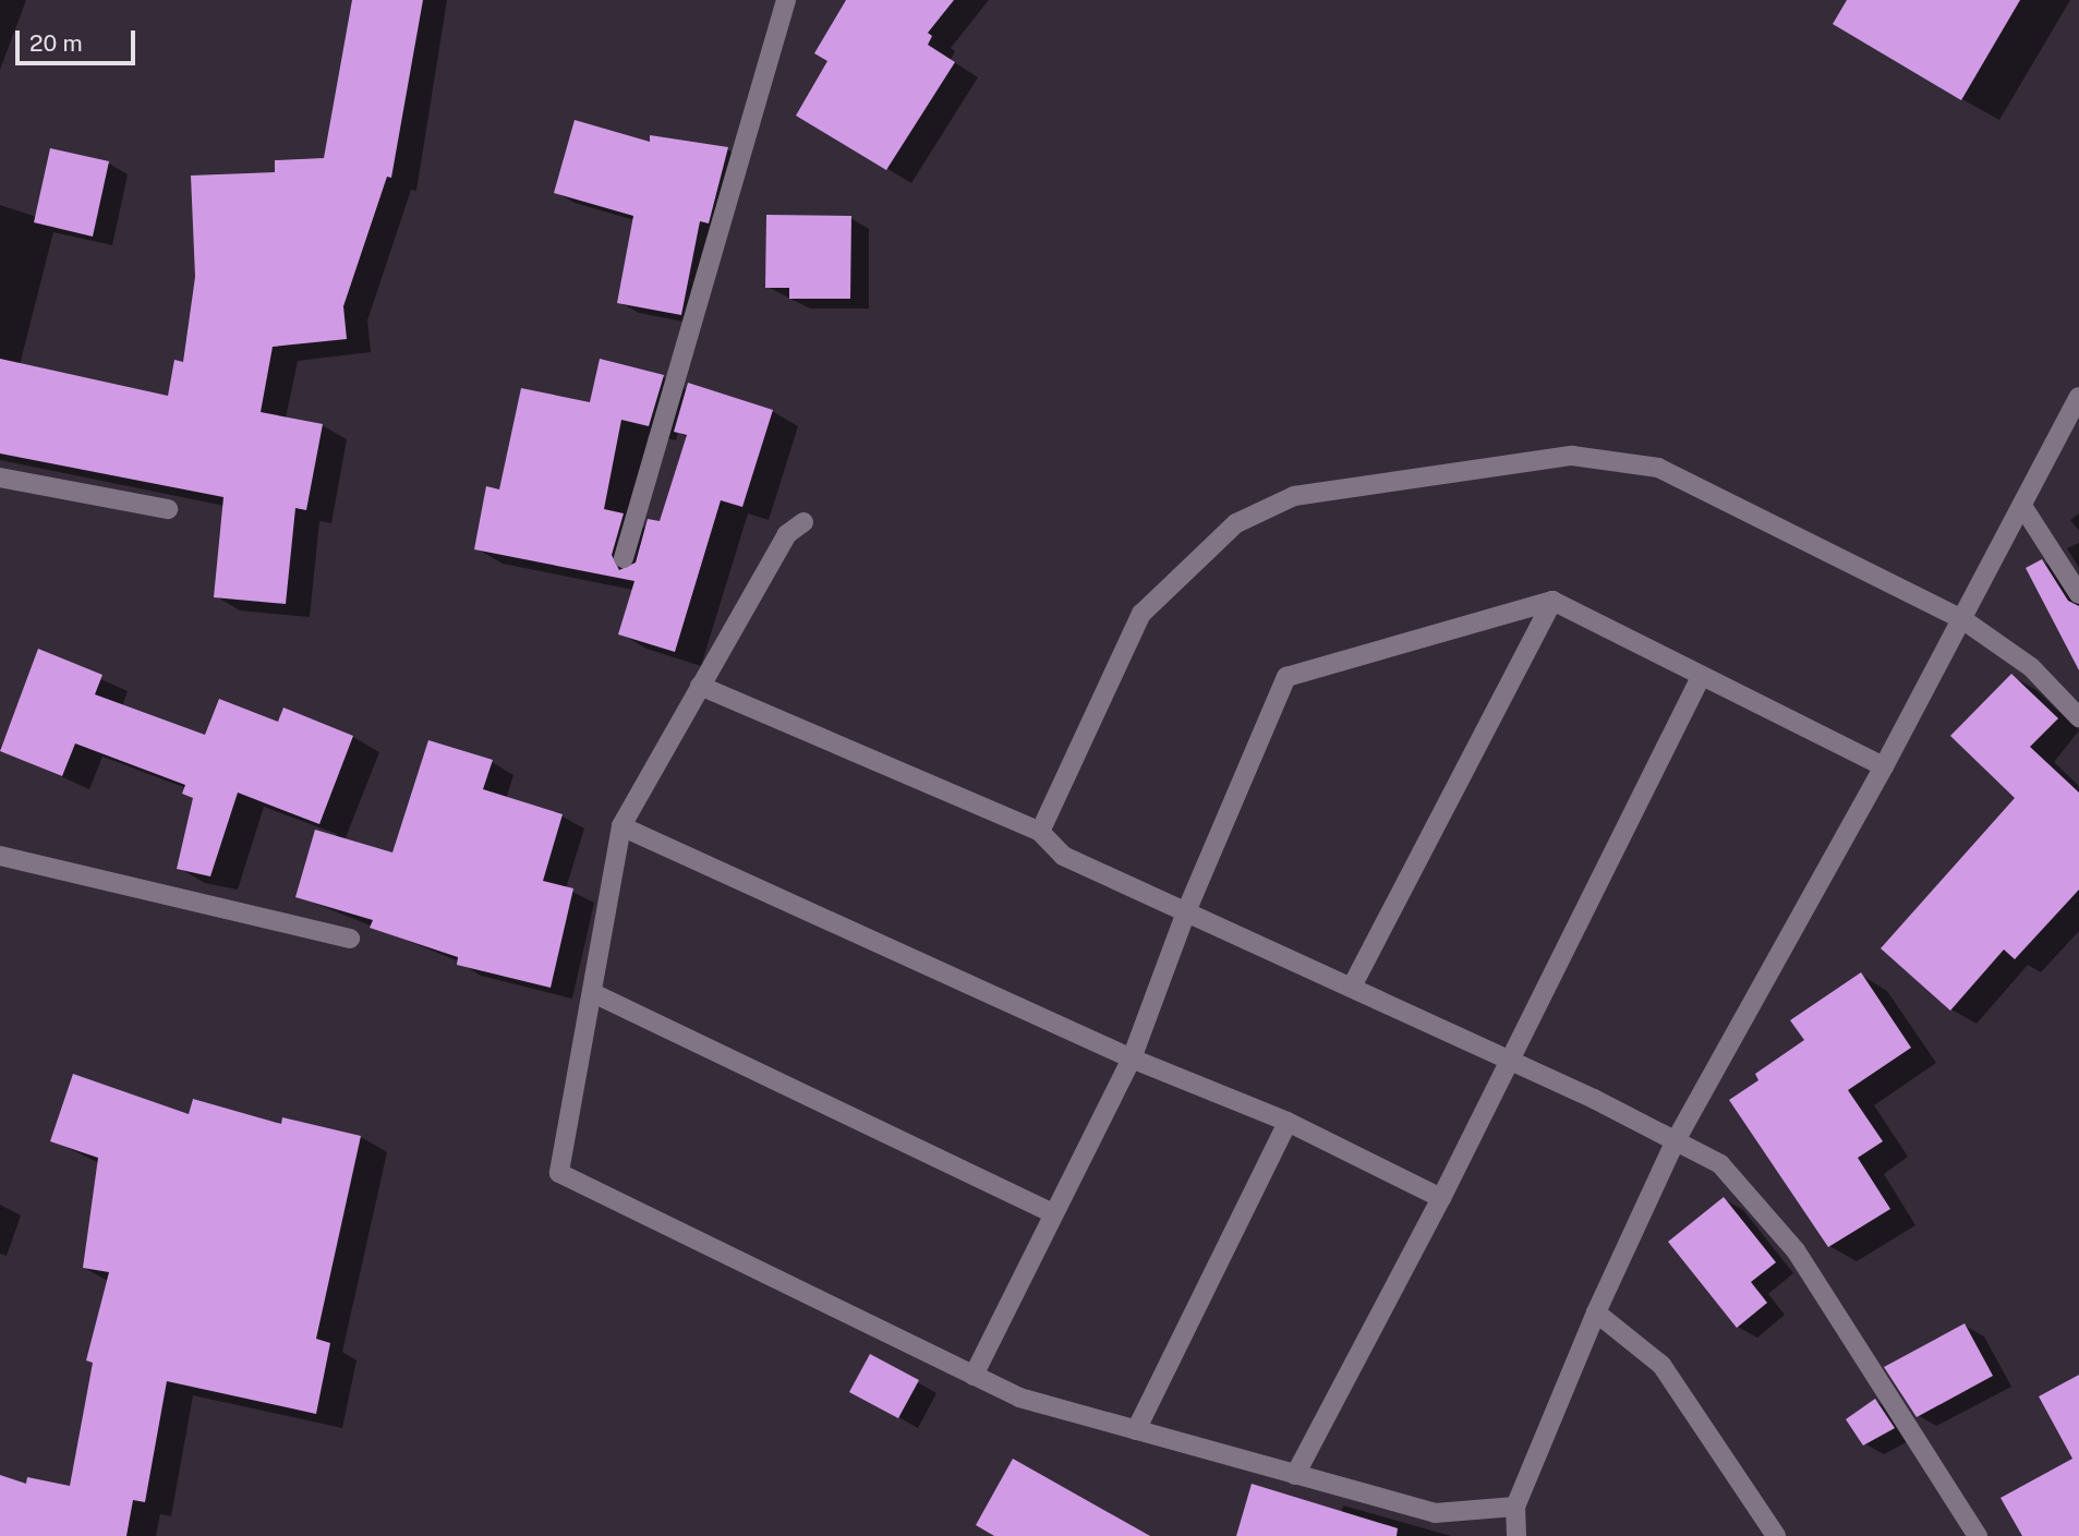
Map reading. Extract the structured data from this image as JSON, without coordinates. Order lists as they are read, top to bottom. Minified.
{"scale_bar":"20 m"}
